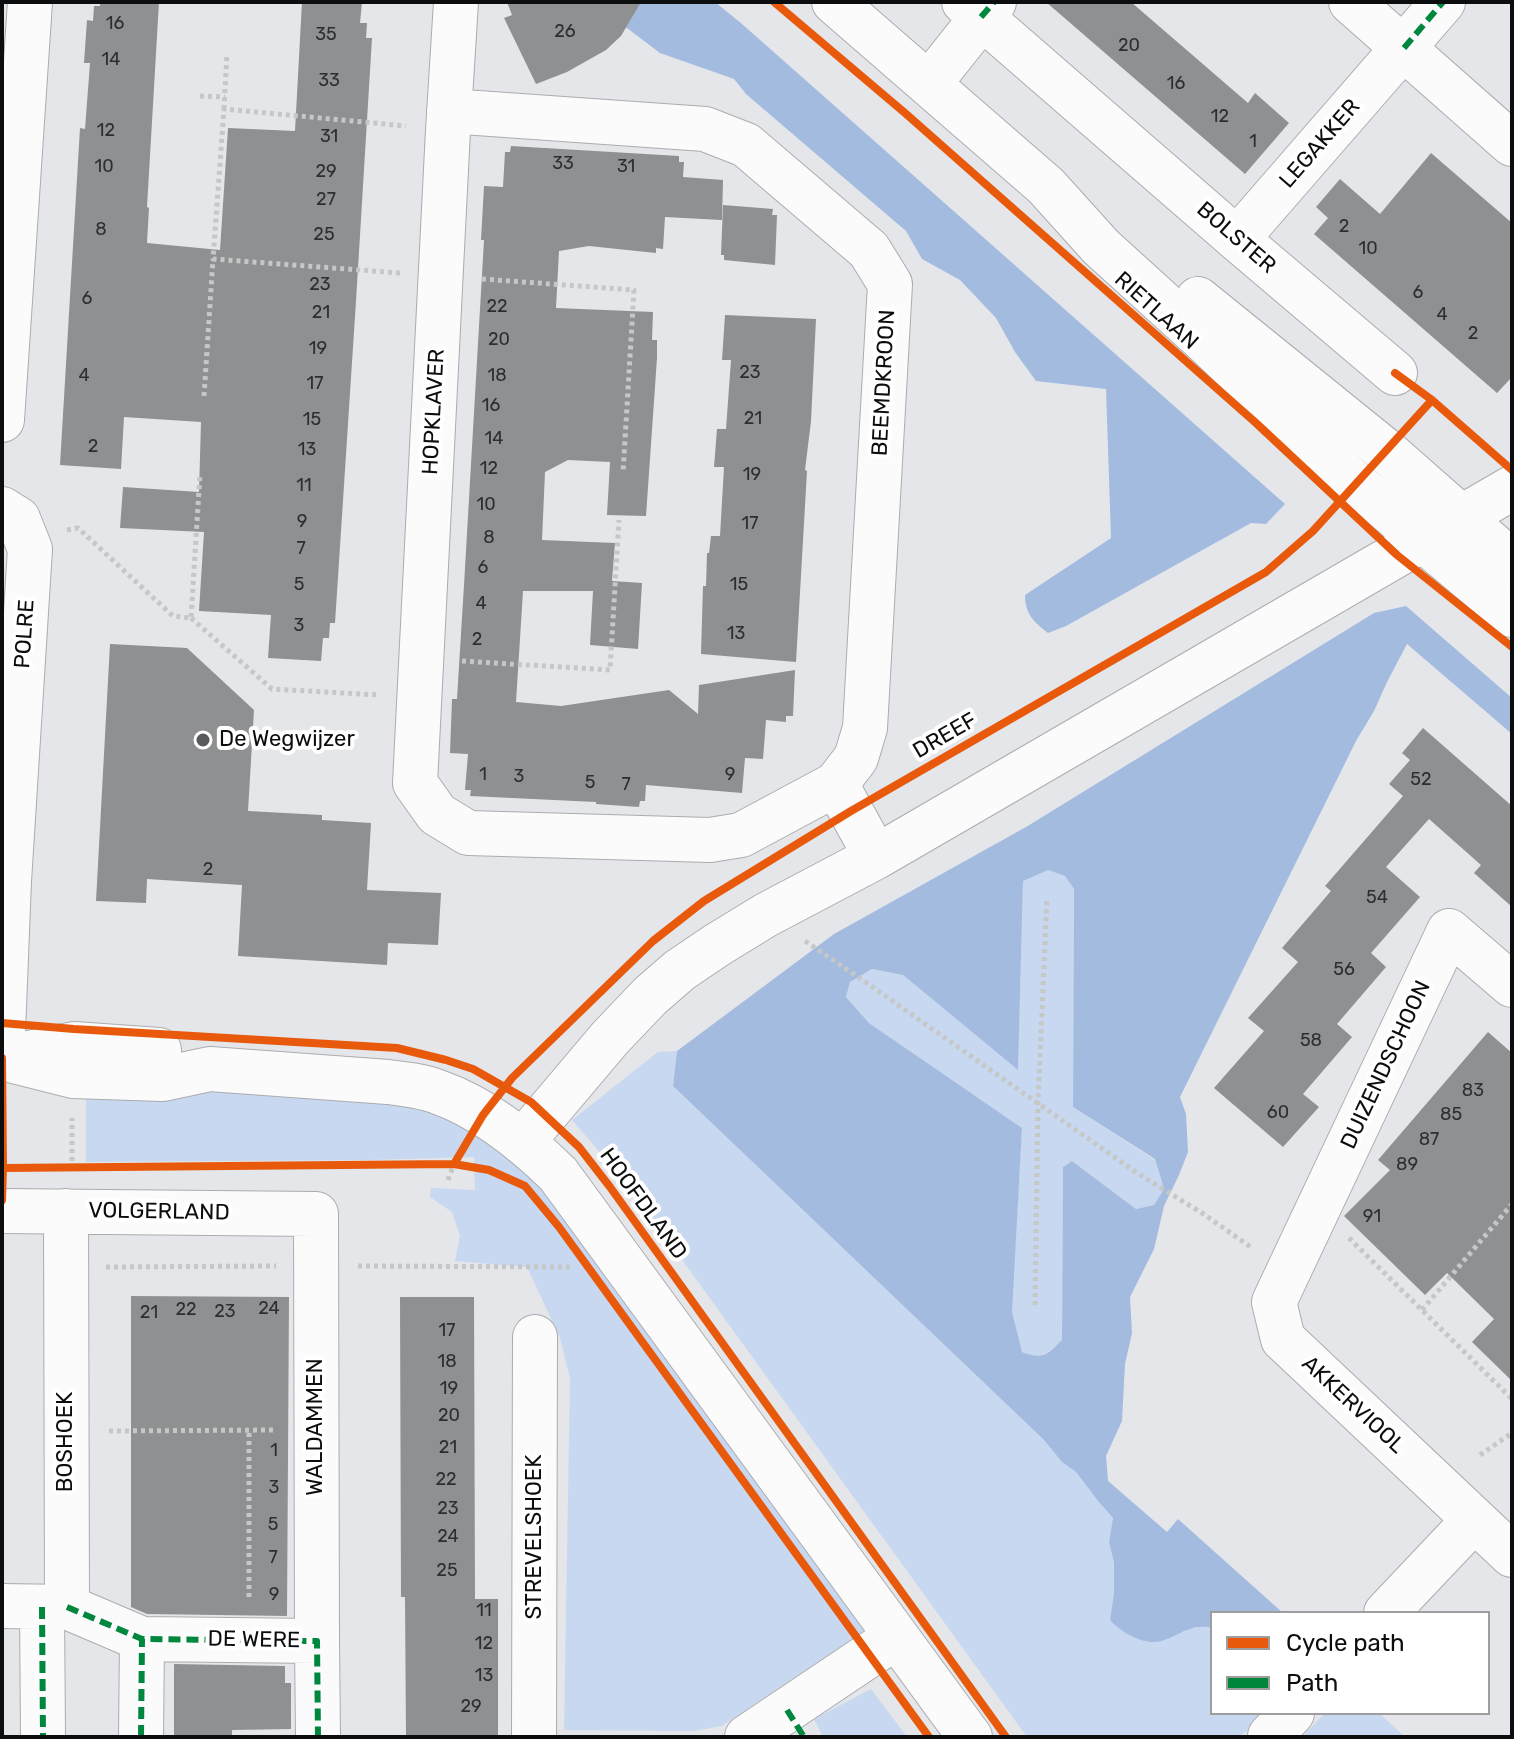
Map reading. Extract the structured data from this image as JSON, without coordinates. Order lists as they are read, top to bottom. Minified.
{"streets":{"street":["LEGAKKER","BOLSTER","RIETLAAN","BEEMDKROON","HOPKLAVER","POLRE","DUIZENDSCHOON","VOLGERLAND","AKKERVIOOL","WALDAMMEN","BOSHOEK","STREVELSHOEK","DE WERE"],"cycle path":["DREEF","HOOFDLAND"]},"crossings":[["LEGAKKER","BOLSTER"],["BEEMDKROON","HOPKLAVER"],["DUIZENDSCHOON","AKKERVIOOL"],["VOLGERLAND","WALDAMMEN"],["VOLGERLAND","BOSHOEK"],["WALDAMMEN","DE WERE"],["BOSHOEK","DE WERE"]],"places":["De Wegwijzer"],"house_numbers":["16","26","35","20","14","33","16","12","12","31","1","33","10","31","29","27","2","8","25","10","23","6","6","22","21","4","2","20","19","23","4","18","17","16","21","15","14","2","13","12","19","11","10","9","17","8","7","6","5","15","4","3","13","2","1","9","3","52","5","7","2","54","56","58","83","60","85","87","89","91","24","22","23","21","17","18","19","20","21","1","22","3","23","5","24","7","25","9","11","12","13","29"],"legend":["Cycle path","Path"]}
